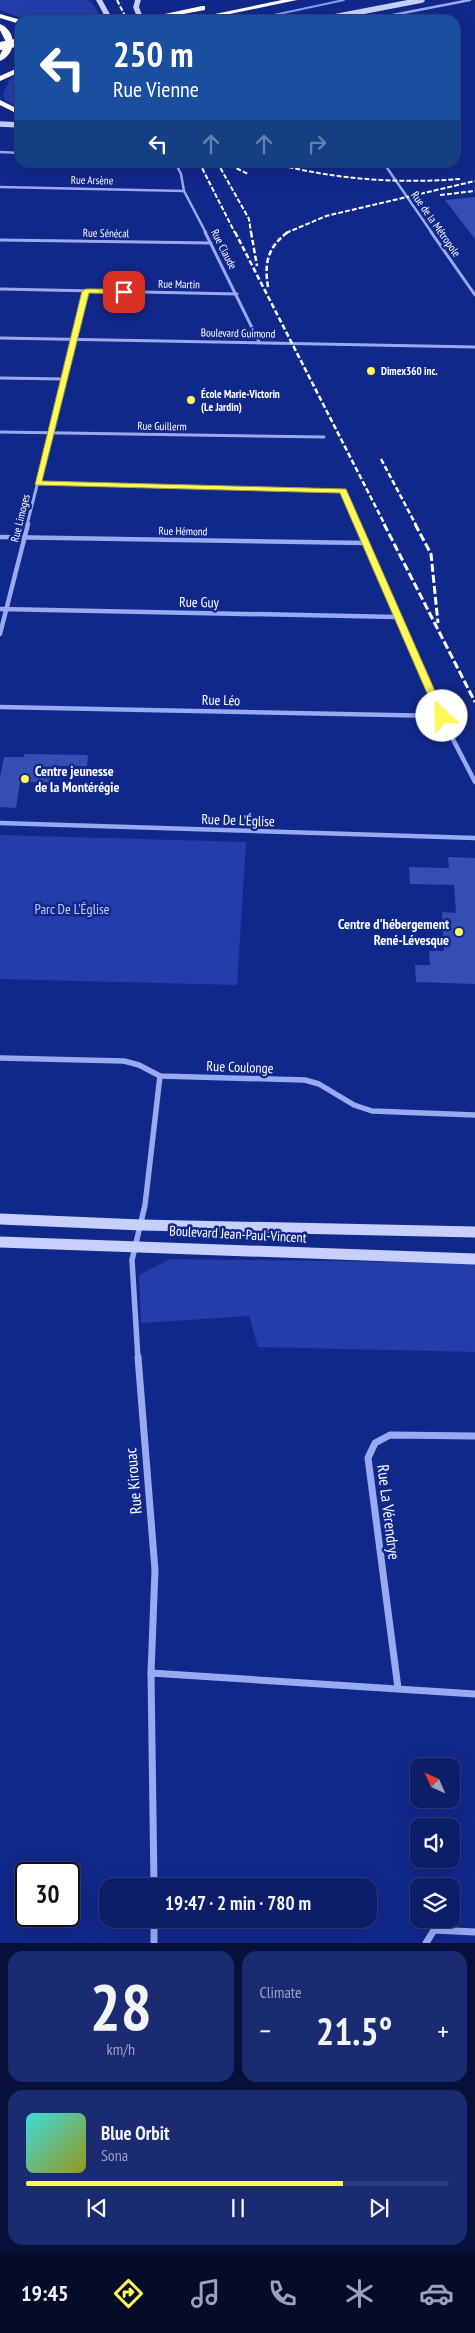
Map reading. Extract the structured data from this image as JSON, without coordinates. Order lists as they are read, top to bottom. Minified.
{"streets":{"street":["Rue Arsène","Rue de la Métropole","Rue Sénécal","Rue Claude","Rue Martin","Boulevard Guimond","Rue Guillerm","Rue Limoges","Rue Hémond","Rue Guy","Rue Léo","Rue De L'Église","Rue Coulonge","Boulevard Jean-Paul-Vincent","Rue Kirouac","Rue La Vérendrye"]},"crossings":[["Rue Arsène","Rue Claude"],["Rue Sénécal","Rue Claude"],["Rue Claude","Rue Martin"],["Rue Claude","Boulevard Guimond"],["Rue Martin","Rue Limoges"],["Boulevard Guimond","Rue Limoges"],["Rue Guillerm","Rue Limoges"],["Rue Limoges","Rue Hémond"],["Rue Limoges","Rue Guy"],["Rue Coulonge","Rue Kirouac"],["Boulevard Jean-Paul-Vincent","Rue Kirouac"]],"parks":["Parc De L'Église"],"places":["Dimex360 inc.","École Marie-Victorin (Le Jardin)","Centre jeunesse de la Montérégie","Centre d'hébergement René-Lévesque"],"north":"top left","page":{"turn":["250 m","Rue Vienne"],"limit":"30","trip":"19:47 · 2 min · 780 m","tile":[["28","km/h"],"Climate"],"heat":["−","21.5°","+"],"song":["Blue Orbit","Sona"],"tabs":"19:45"}}
